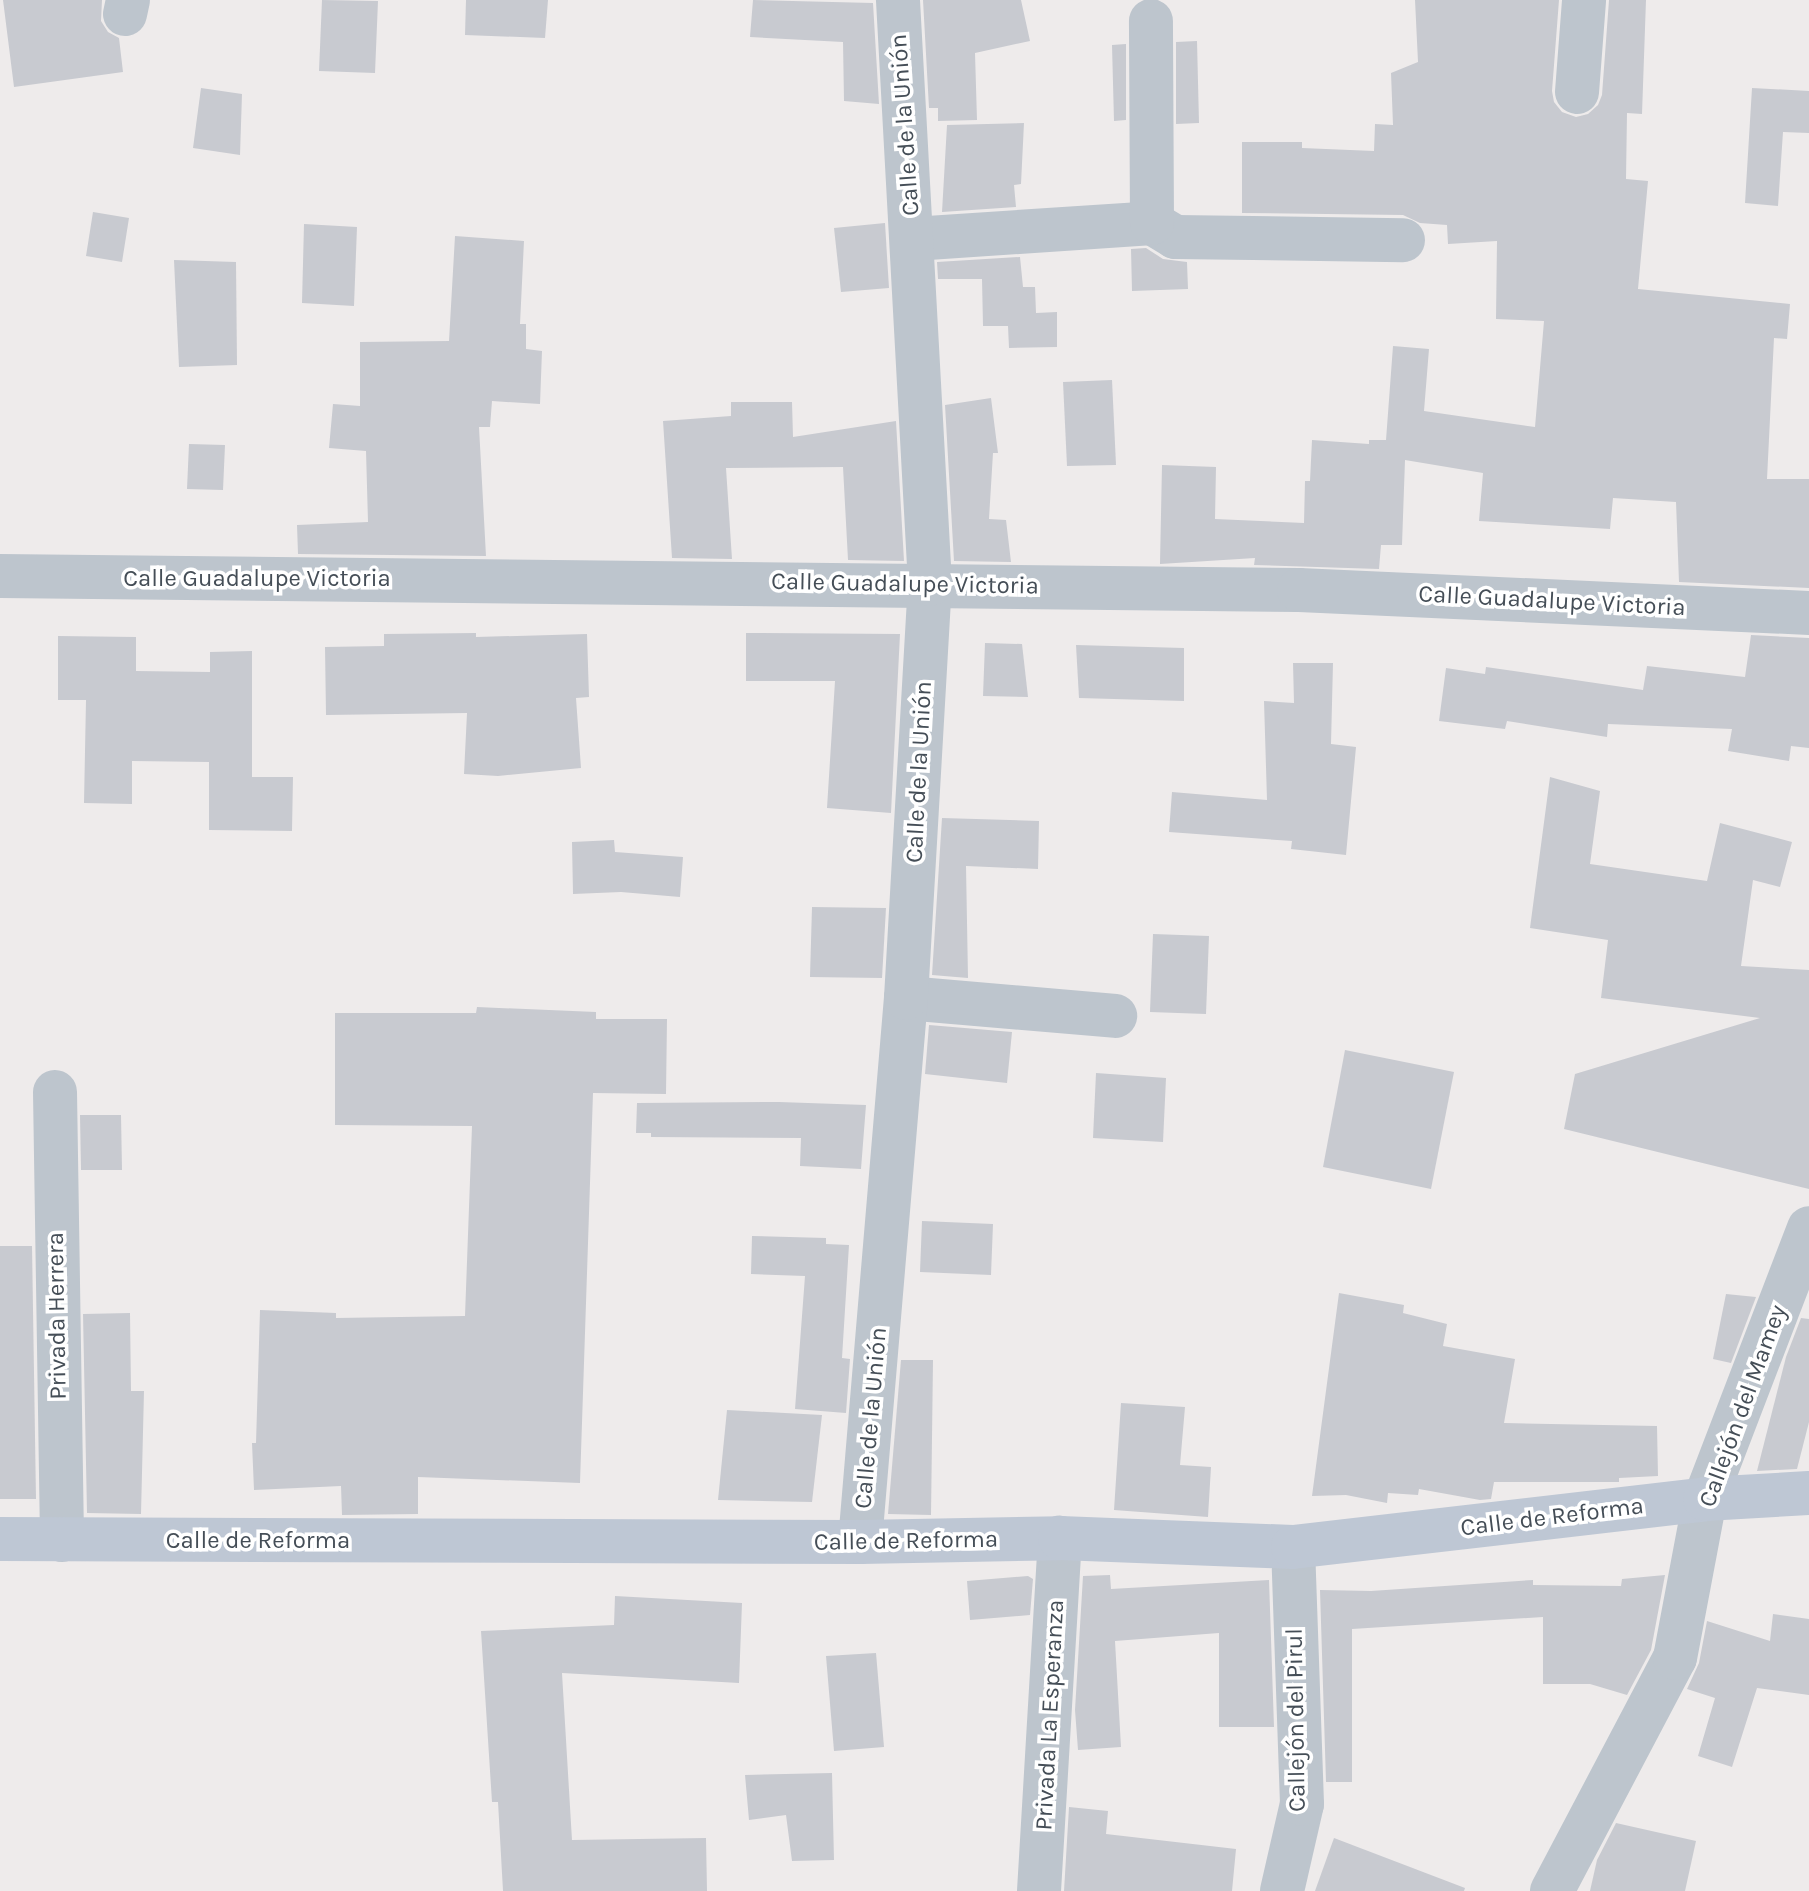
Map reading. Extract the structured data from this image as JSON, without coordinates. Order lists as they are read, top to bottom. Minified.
{"streets":{"main road":["Calle de Reforma"],"street":["Calle de la Unión","Calle Guadalupe Victoria","Privada Herrera","Callejón del Mamey","Privada La Esperanza","Callejón del Pirul"]},"crossings":[["Calle de la Unión","Calle Guadalupe Victoria"],["Calle de la Unión","Calle de Reforma"],["Privada Herrera","Calle de Reforma"],["Callejón del Mamey","Calle de Reforma"],["Calle de Reforma","Privada La Esperanza"],["Calle de Reforma","Callejón del Pirul"]]}
